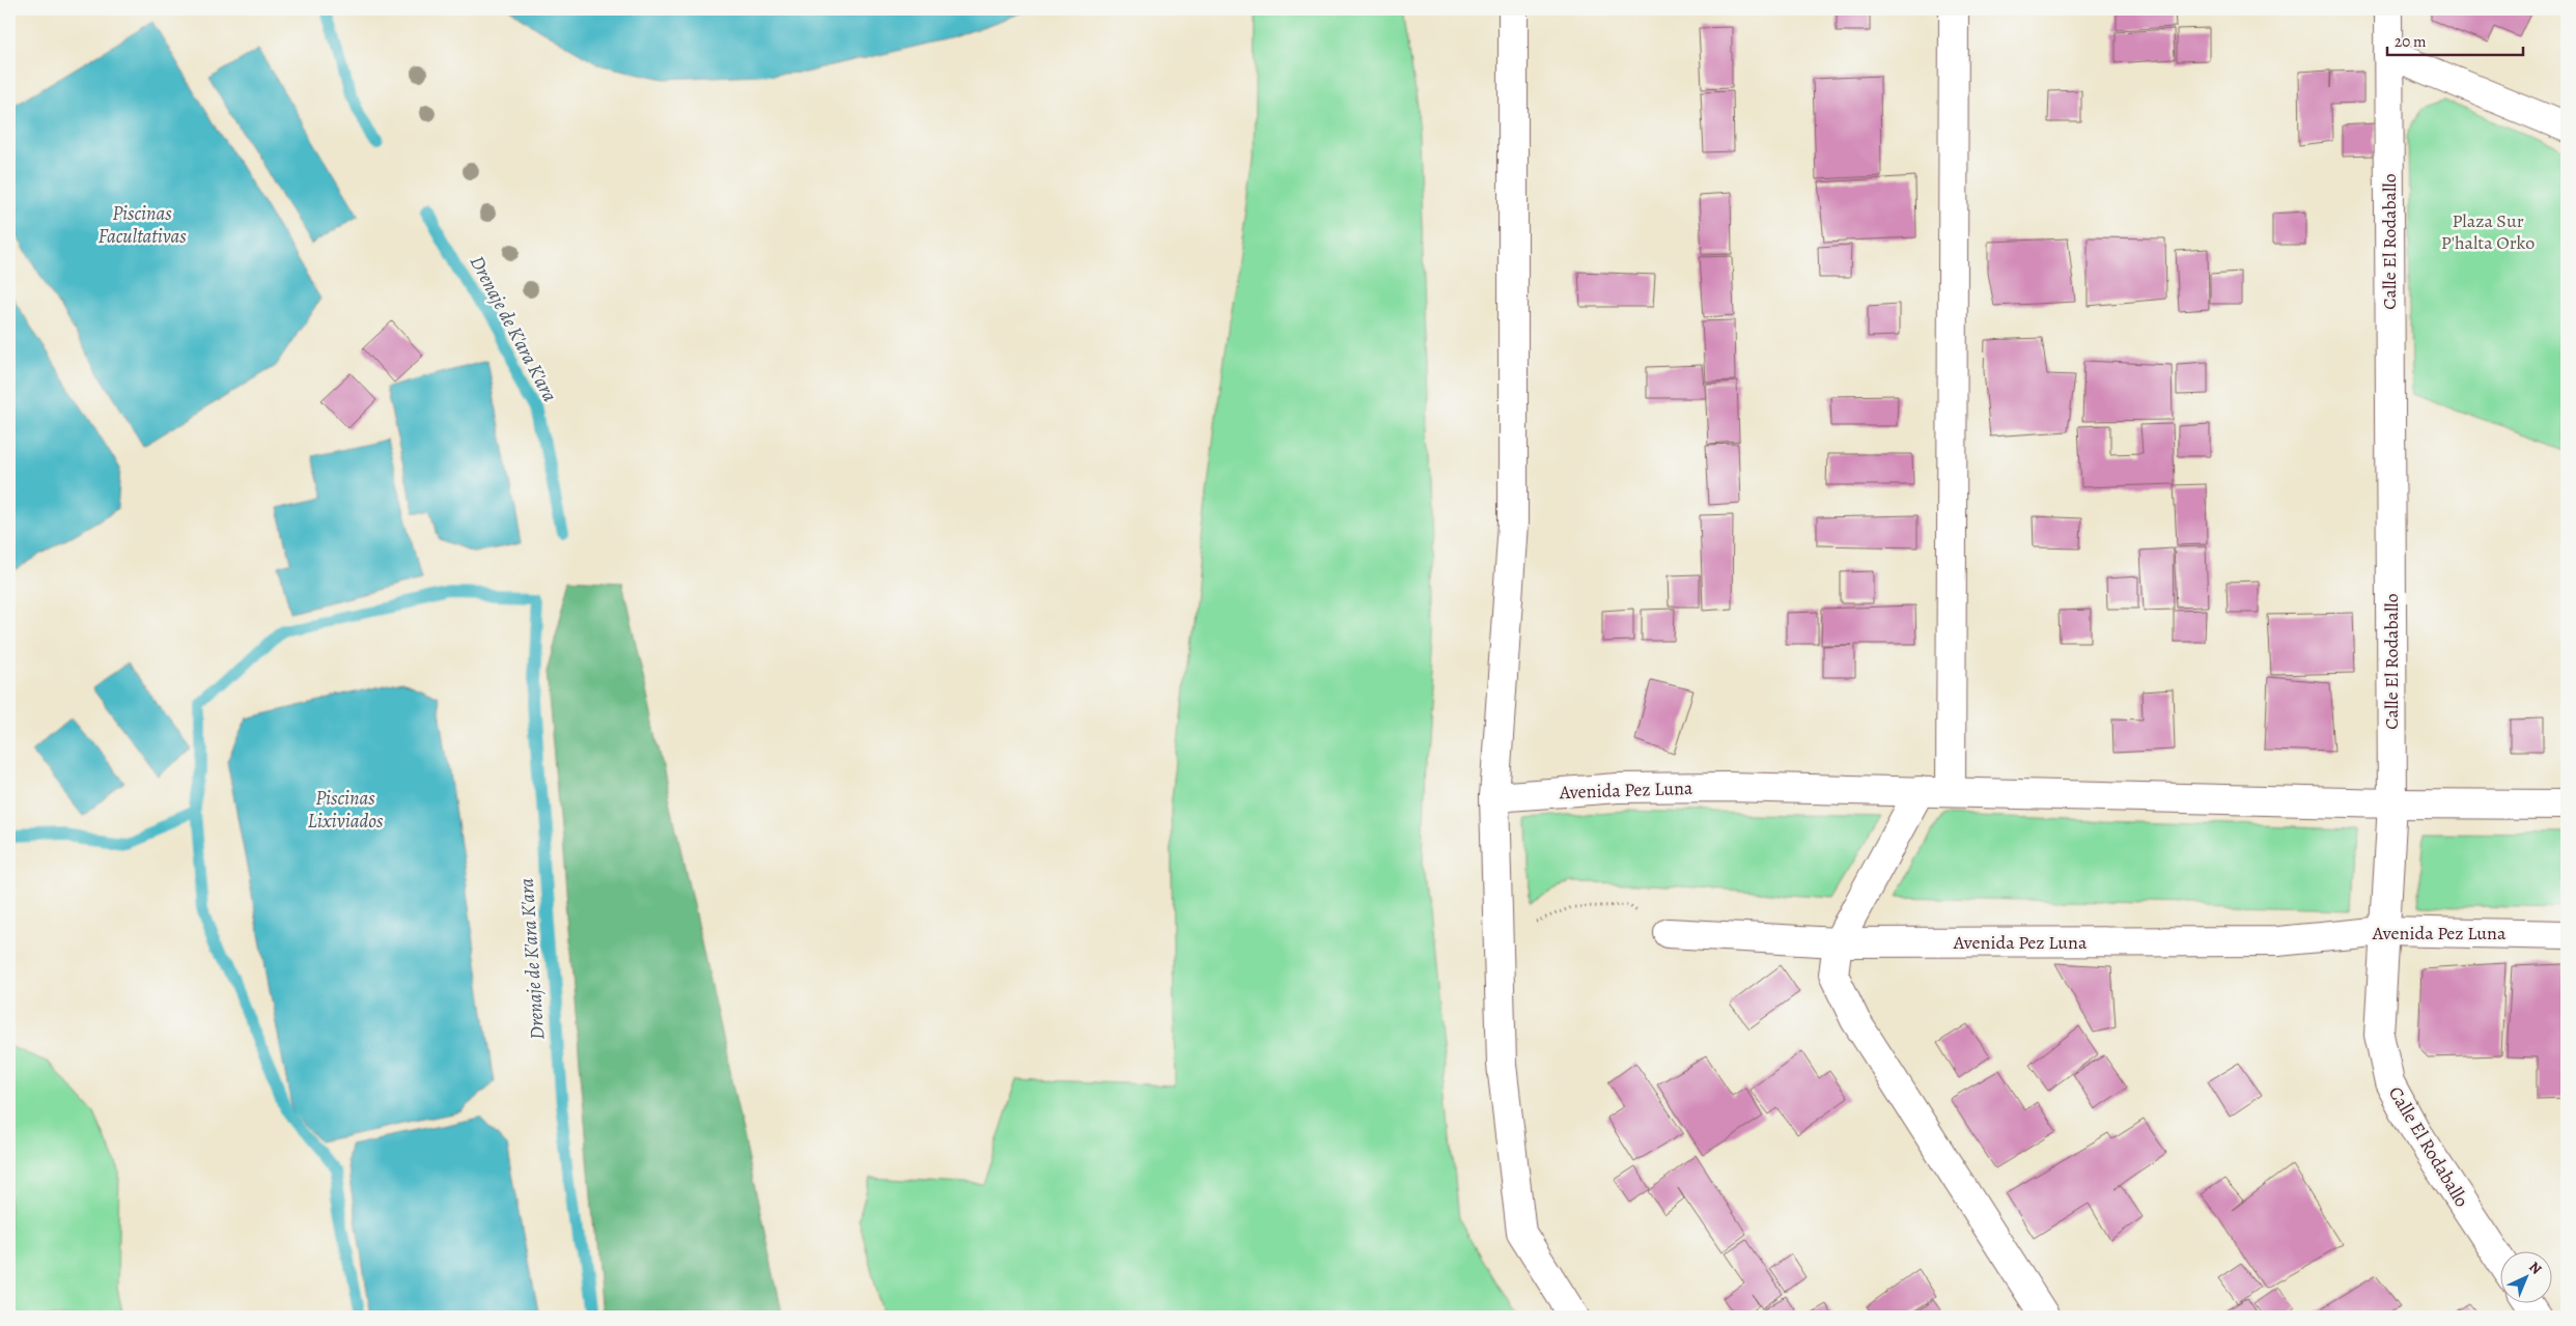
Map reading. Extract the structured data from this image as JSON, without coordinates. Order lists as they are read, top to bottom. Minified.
{"streets":{"street":["Calle El Rodaballo","Avenida Pez Luna"]},"crossings":[["Calle El Rodaballo","Avenida Pez Luna"]],"water":["Piscinas Facultativas","Drenaje de K'ara K'ara","Piscinas Lixiviados"],"parks":["Plaza Sur P'halta Orko"],"scale_bar":"20 m","north":"top right"}
